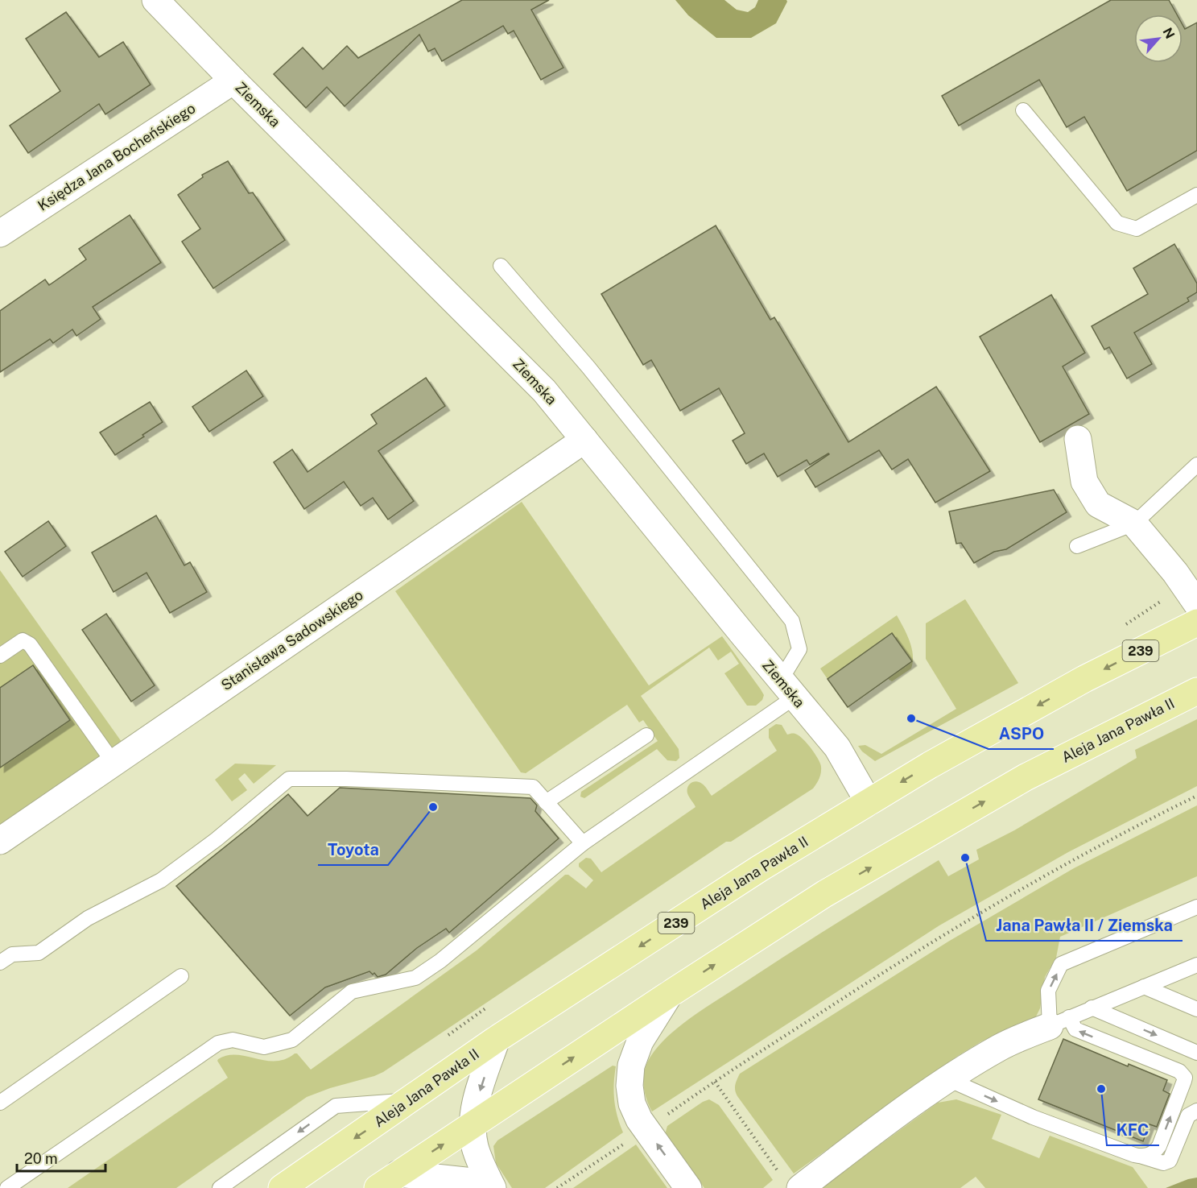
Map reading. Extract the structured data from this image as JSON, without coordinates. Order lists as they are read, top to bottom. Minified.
{"streets":{"main road":["239","Aleja Jana Pawła II"],"street":["Ziemska","Księdza Jana Bocheńskiego","Stanisława Sadowskiego"]},"crossings":[["Ziemska","Księdza Jana Bocheńskiego"],["Ziemska","Stanisława Sadowskiego"],["Ziemska","Aleja Jana Pawła II"]],"places":["ASPO","Toyota","Jana Pawła II / Ziemska","KFC"],"scale_bar":"20 m","north":"top right"}
